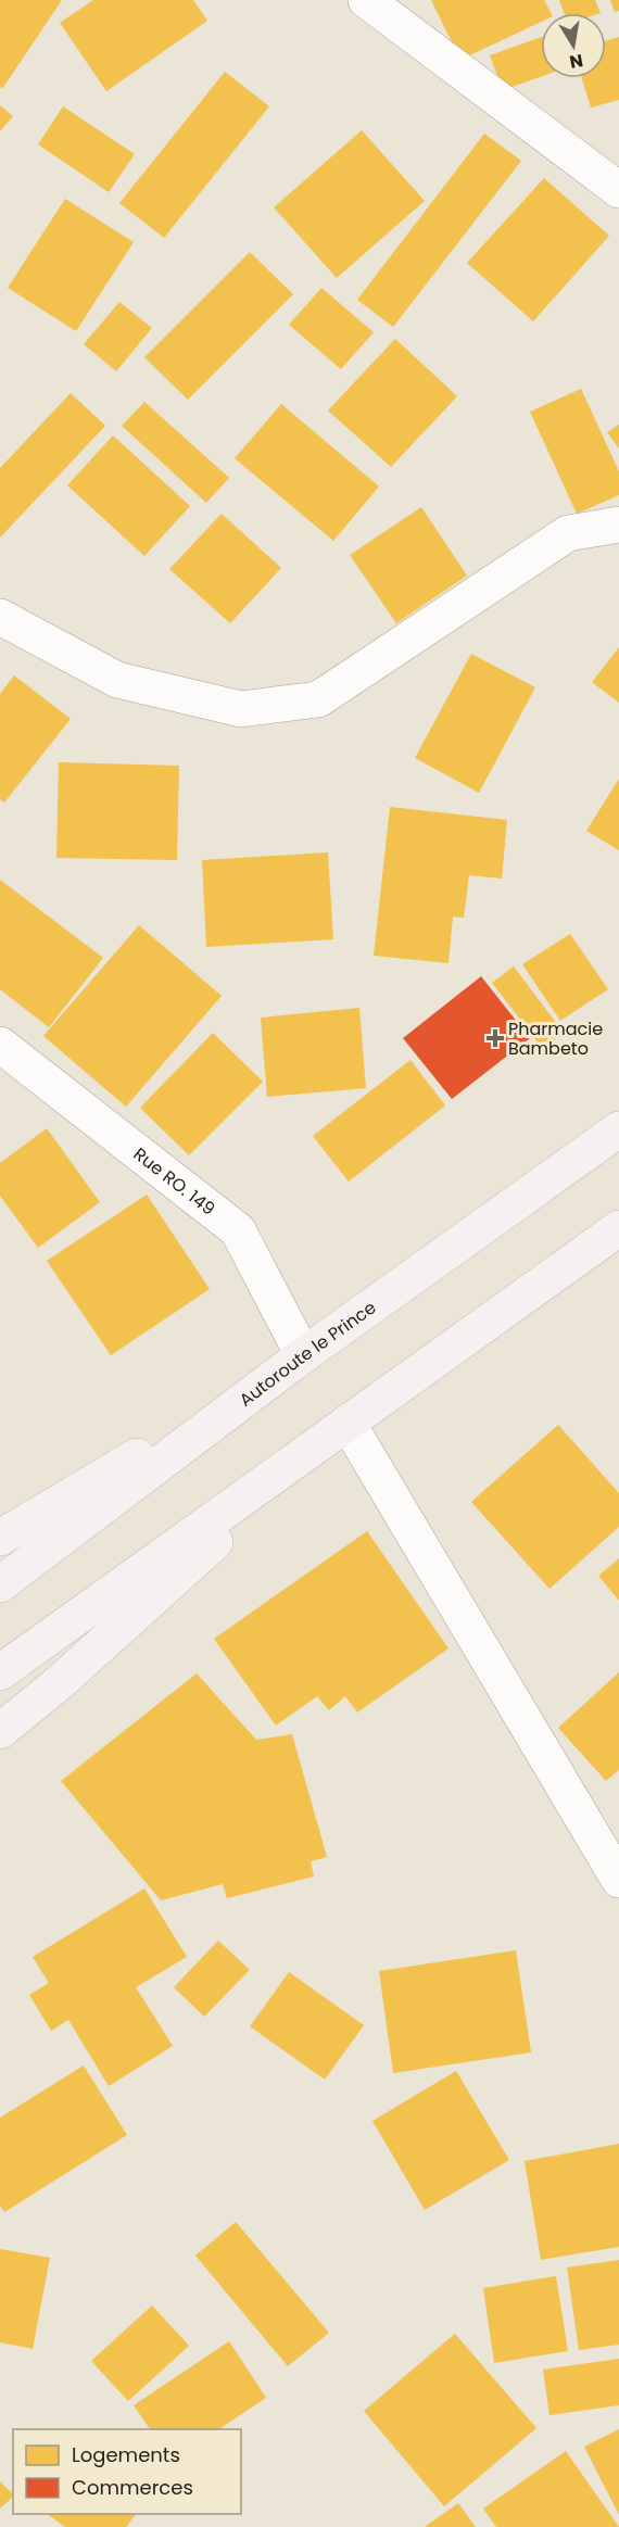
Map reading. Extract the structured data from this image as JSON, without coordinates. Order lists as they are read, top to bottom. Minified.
{"streets":{"main road":["Autoroute le Prince"],"street":["Rue RO. 149"]},"crossings":[["Rue RO. 149","Autoroute le Prince"]],"places":{"health":["Pharmacie Bambeto"]},"legend":["Logements","Commerces"],"north":"bottom"}
